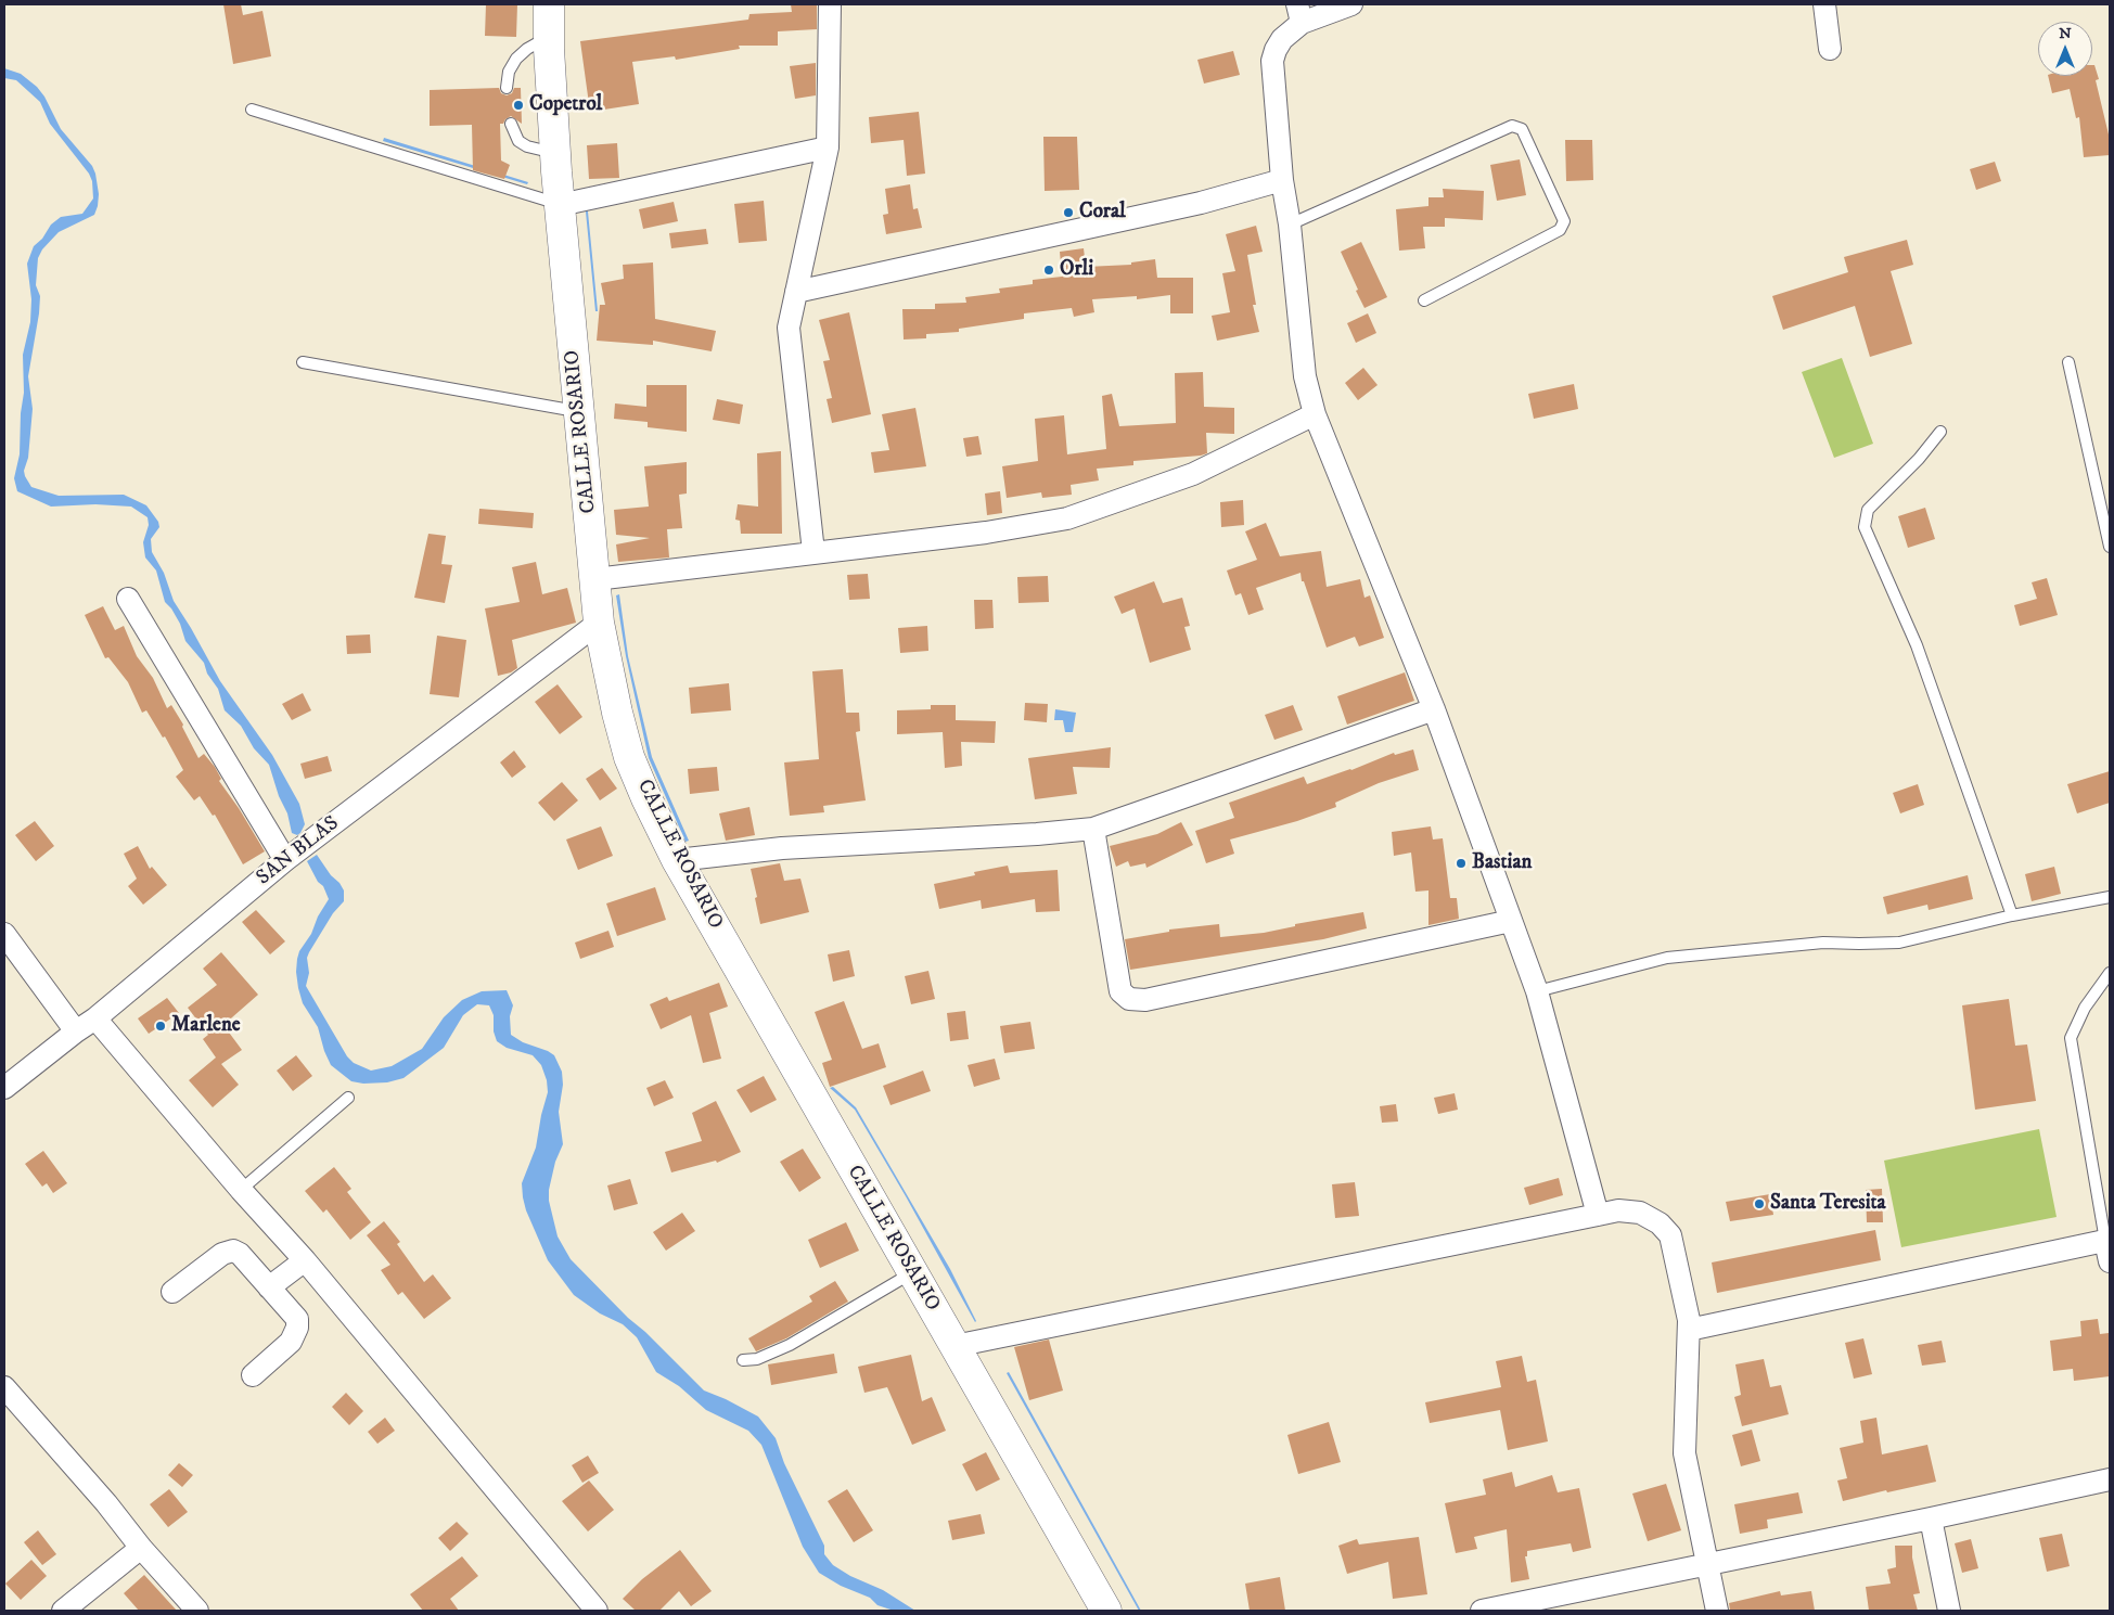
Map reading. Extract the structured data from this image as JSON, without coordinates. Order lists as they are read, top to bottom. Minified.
{"streets":{"main road":["CALLE ROSARIO"],"street":["SAN BLAS"]},"crossings":[["CALLE ROSARIO","SAN BLAS"]],"places":["Copetrol","Coral","Orli","Bastian","Marlene","Santa Teresita"],"north":"top"}
